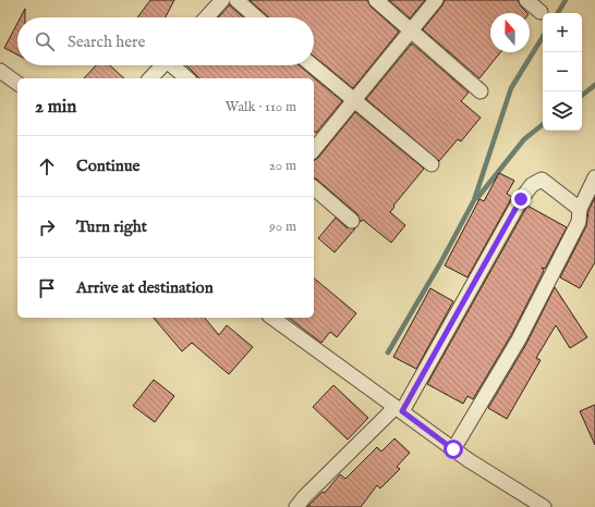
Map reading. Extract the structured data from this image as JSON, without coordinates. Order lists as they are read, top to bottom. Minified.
{"north":"top","page":{"map_buttons":["+","−"],"search":"Search here","heading":["2 min","Walk · 110 m"],"list":[["Continue","20 m"],["Turn right","90 m"],"Arrive at destination"]}}
